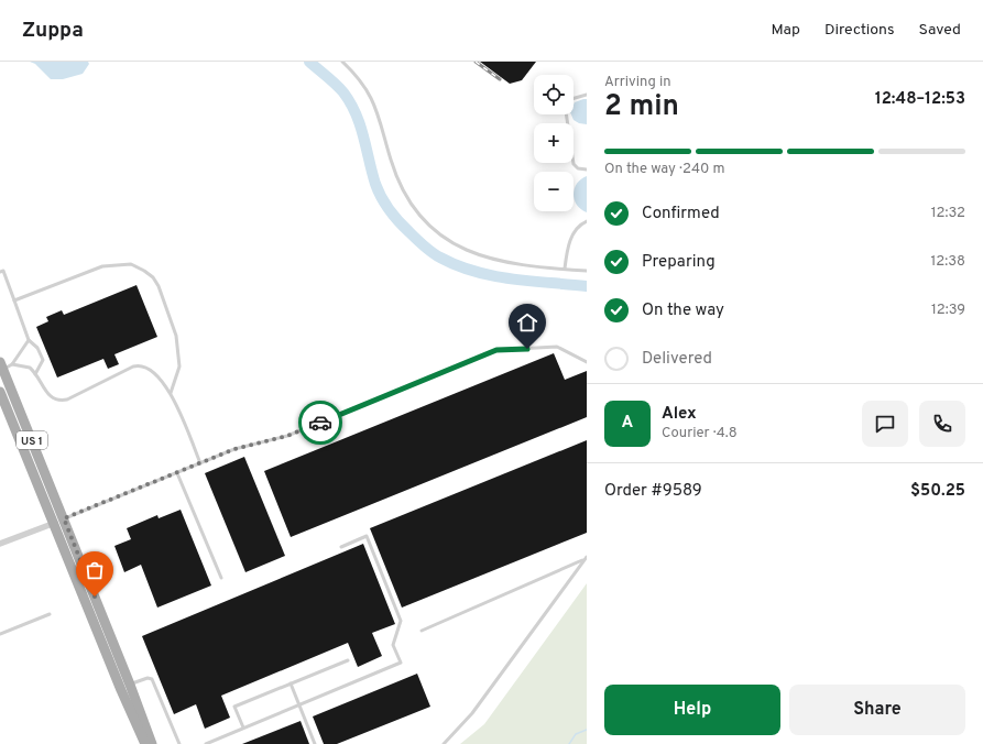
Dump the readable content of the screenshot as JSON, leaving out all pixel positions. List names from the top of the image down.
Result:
{
  "streets": {
    "main road": ["US 1"]
  },
  "page": {
    "header": "Zuppa",
    "nav": ["Map", "Directions", "Saved"],
    "heading": ["2 min", "Arriving in", "12:48–12:53"],
    "panel": [
      "Alex",
      "Courier · 4.8",
      "Order #9589",
      "$50.25"
    ],
    "map_buttons": ["+", "−"],
    "bar": "On the way · 240 m",
    "list": [
      ["Confirmed", "12:32"],
      ["Preparing", "12:38"],
      ["On the way", "12:39"],
      "Delivered"
    ],
    "round": "A",
    "buttons": ["Help", "Share"]
  }
}
